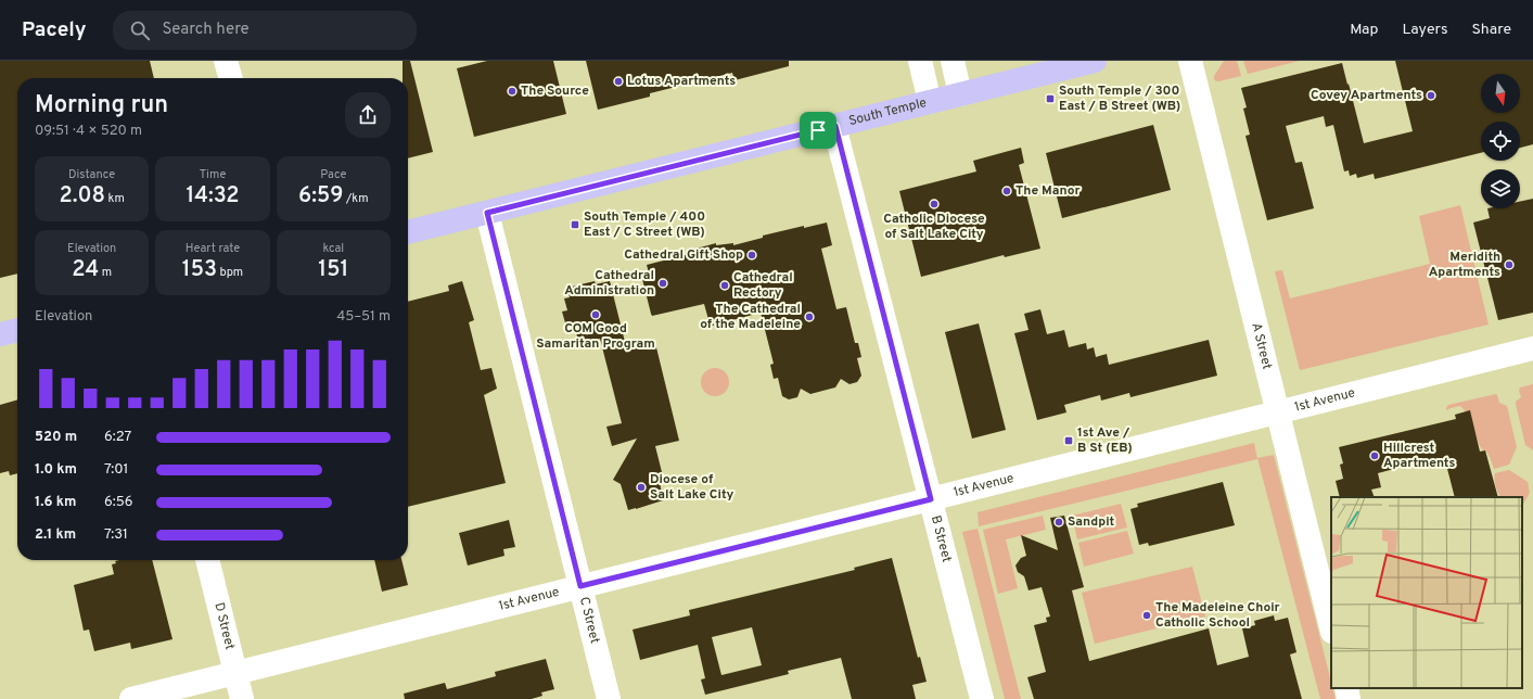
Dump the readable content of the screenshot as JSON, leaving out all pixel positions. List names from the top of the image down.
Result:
{
  "streets": {
    "main road": ["South Temple"],
    "street": [
      "A Street",
      "1st Avenue",
      "B Street",
      "C Street",
      "D Street"
    ]
  },
  "crossings": [
    ["South Temple", "B Street"],
    ["South Temple", "C Street"],
    ["A Street", "1st Avenue"],
    ["1st Avenue", "B Street"],
    ["1st Avenue", "C Street"],
    ["1st Avenue", "D Street"]
  ],
  "places": {
    "other": [
      "Lotus Apartments",
      "The Source",
      "Covey Apartments",
      "The Manor",
      "Catholic Diocese of Salt Lake City",
      "Cathedral Gift Shop",
      "Meridith Apartments",
      "Cathedral Administration",
      "Cathedral Rectory",
      "COM Good Samaritan Program",
      "The Cathedral of the Madeleine",
      "Hillcrest Apartments",
      "Diocese of Salt Lake City",
      "Sandpit",
      "The Madeleine Choir Catholic School"
    ],
    "transit": ["South Temple / 300 East / B Street (WB)", "South Temple / 400 East / C Street (WB)", "1st Ave / B St (EB)"]
  },
  "north": "bottom",
  "page": {
    "header": "Pacely",
    "search": "Search here",
    "nav": ["Map", "Layers", "Share"],
    "heading": ["Morning run", "09:51 · 4 × 520 m"],
    "stats": [
      ["Distance", "2.08 km"],
      ["Time", "14:32"],
      ["Pace", "6:59 /km"],
      ["Elevation", "24 m"],
      ["Heart rate", "153 bpm"],
      ["kcal", "151"]
    ],
    "chart": ["Elevation", "45–51 m"],
    "list": [
      {
        "name": "520 m",
        "note": "6:27"
      },
      {
        "name": "1.0 km",
        "note": "7:01"
      },
      {
        "name": "1.6 km",
        "note": "6:56"
      },
      {
        "name": "2.1 km",
        "note": "7:31"
      }
    ]
  }
}
